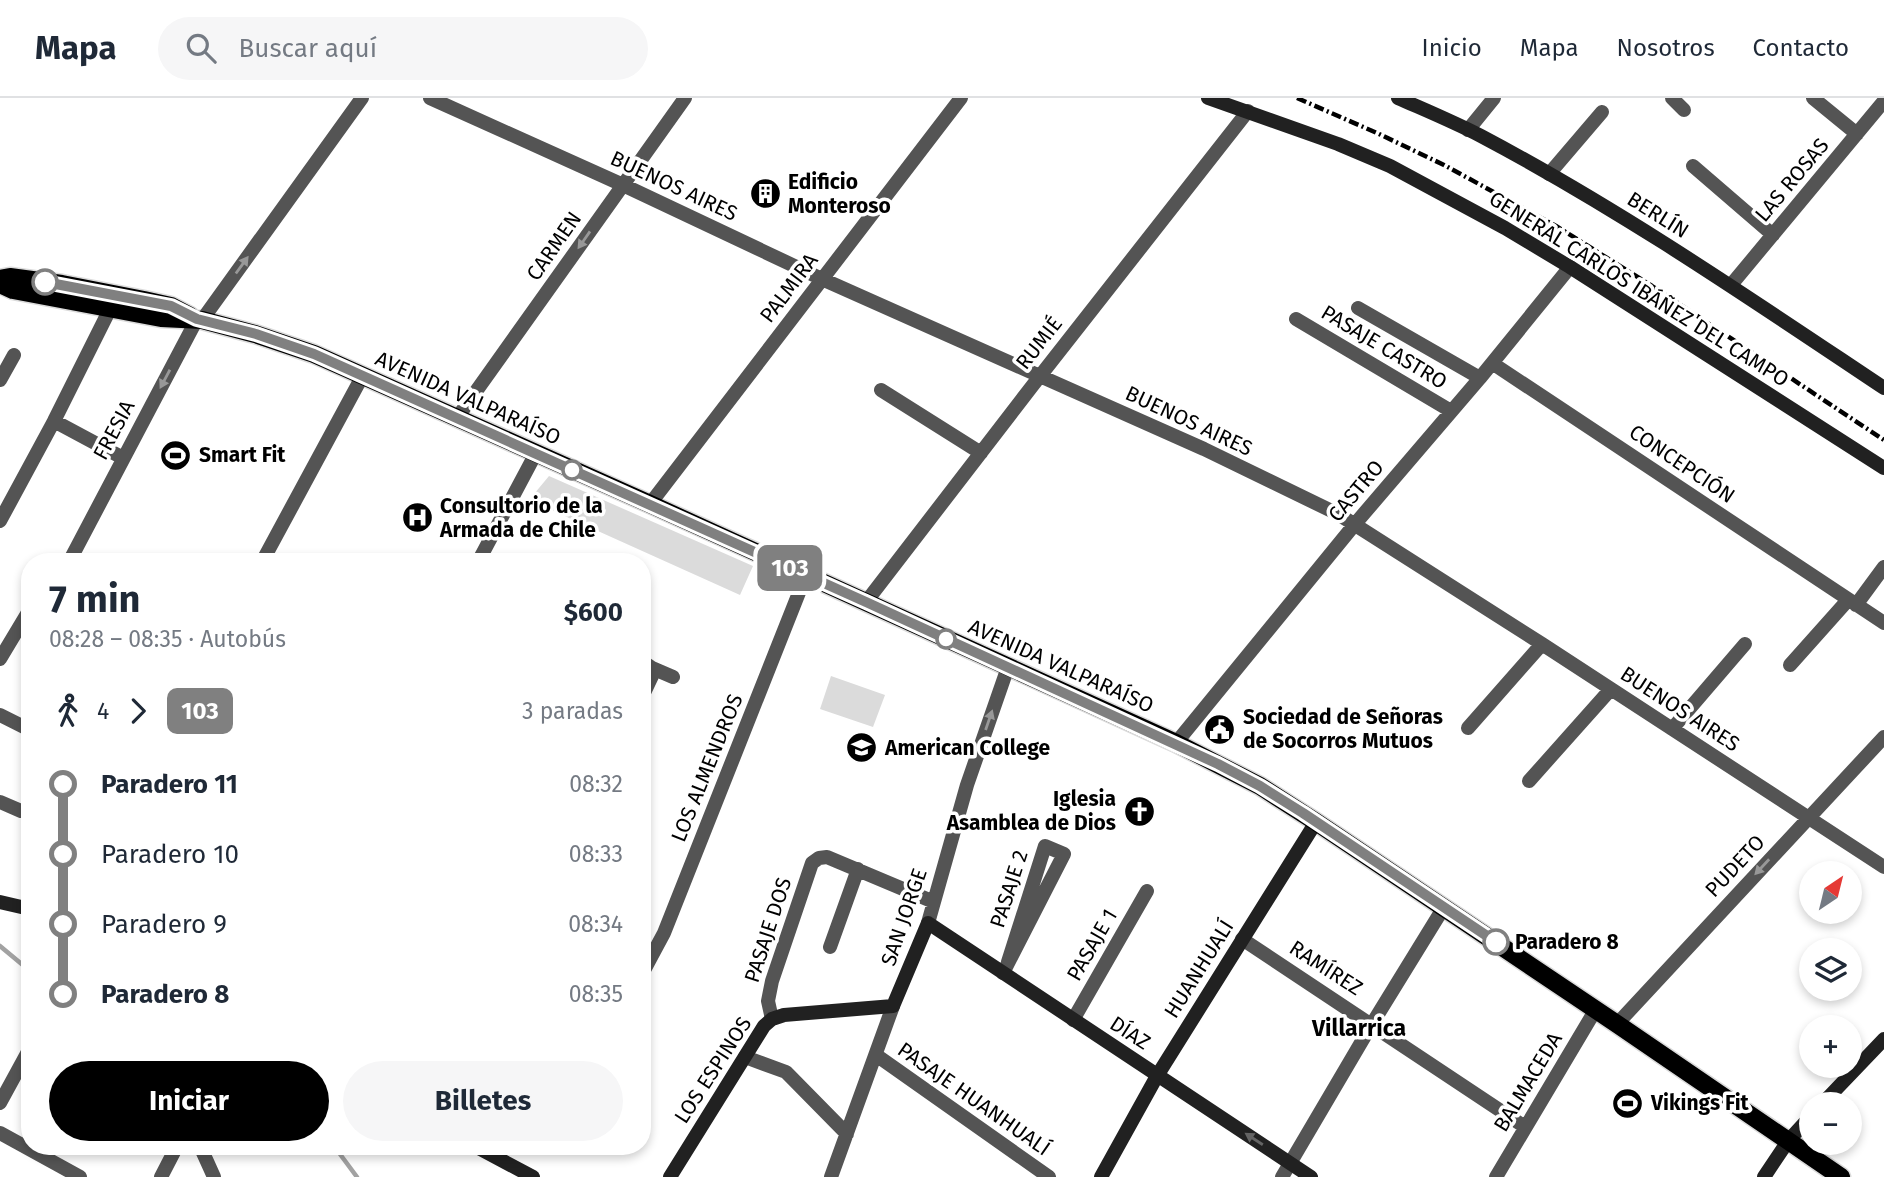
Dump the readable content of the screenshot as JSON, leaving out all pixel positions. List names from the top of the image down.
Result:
{
  "streets": {
    "main road": ["AVENIDA VALPARAÍSO"],
    "street": [
      "LAS ROSAS",
      "BUENOS AIRES",
      "BERLÍN",
      "CARMEN",
      "PALMIRA",
      "GENERAL CARLOS IBÁÑEZ DEL CAMPO",
      "RUMIÉ",
      "PASAJE CASTRO",
      "FRESIA",
      "CONCEPCIÓN",
      "CASTRO",
      "LOS ALMENDROS",
      "PUDETO",
      "PASAJE 2",
      "SAN JORGE",
      "PASAJE DOS",
      "PASAJE 1",
      "RAMÍREZ",
      "HUANHUALÍ",
      "DÍAZ",
      "LOS ESPINOS",
      "BALMACEDA",
      "PASAJE HUANHUALÍ"
    ]
  },
  "crossings": [
    ["LAS ROSAS", "BERLÍN"],
    ["BUENOS AIRES", "CARMEN"],
    ["BUENOS AIRES", "PALMIRA"],
    ["BUENOS AIRES", "RUMIÉ"],
    ["BUENOS AIRES", "CASTRO"],
    ["BUENOS AIRES", "PUDETO"],
    ["CARMEN", "AVENIDA VALPARAÍSO"],
    ["PALMIRA", "AVENIDA VALPARAÍSO"],
    ["GENERAL CARLOS IBÁÑEZ DEL CAMPO", "RUMIÉ"],
    ["GENERAL CARLOS IBÁÑEZ DEL CAMPO", "CASTRO"],
    ["RUMIÉ", "AVENIDA VALPARAÍSO"],
    ["PASAJE CASTRO", "CASTRO"],
    ["AVENIDA VALPARAÍSO", "FRESIA"],
    ["AVENIDA VALPARAÍSO", "CASTRO"],
    ["AVENIDA VALPARAÍSO", "LOS ALMENDROS"],
    ["AVENIDA VALPARAÍSO", "PUDETO"],
    ["AVENIDA VALPARAÍSO", "SAN JORGE"],
    ["AVENIDA VALPARAÍSO", "HUANHUALÍ"],
    ["AVENIDA VALPARAÍSO", "BALMACEDA"],
    ["CONCEPCIÓN", "CASTRO"],
    ["PASAJE 2", "DÍAZ"],
    ["SAN JORGE", "DÍAZ"],
    ["SAN JORGE", "LOS ESPINOS"],
    ["SAN JORGE", "PASAJE HUANHUALÍ"],
    ["PASAJE DOS", "LOS ESPINOS"],
    ["PASAJE 1", "DÍAZ"],
    ["RAMÍREZ", "HUANHUALÍ"],
    ["RAMÍREZ", "BALMACEDA"],
    ["HUANHUALÍ", "DÍAZ"]
  ],
  "one_way": ["CARMEN", "PUDETO", "SAN JORGE"],
  "districts": ["Villarrica"],
  "places": {
    "building": ["Edificio Monteroso"],
    "sports": ["Smart Fit", "Vikings Fit"],
    "hospital": ["Consultorio de la Armada de Chile"],
    "public building": ["Sociedad de Señoras de Socorros Mutuos"],
    "school or university": ["American College"],
    "church": ["Iglesia Asamblea de Dios"],
    "other": ["Paradero 8"]
  },
  "lines": ["bus line 103"],
  "north": "top right",
  "page": {
    "header": "Mapa",
    "search": "Buscar aquí",
    "nav": [
      "Inicio",
      "Mapa",
      "Nosotros",
      "Contacto"
    ],
    "on_map": "103",
    "heading": ["7 min", "08:28 – 08:35 · Autobús", "$600"],
    "legs": ["4", "103", "3 paradas"],
    "list": [
      {
        "name": "Paradero 11",
        "value": "08:32"
      },
      {
        "name": "Paradero 10",
        "value": "08:33"
      },
      {
        "name": "Paradero 9",
        "value": "08:34"
      },
      {
        "name": "Paradero 8",
        "value": "08:35"
      }
    ],
    "map_buttons": ["+", "−"],
    "buttons": ["Iniciar", "Billetes"]
  }
}
